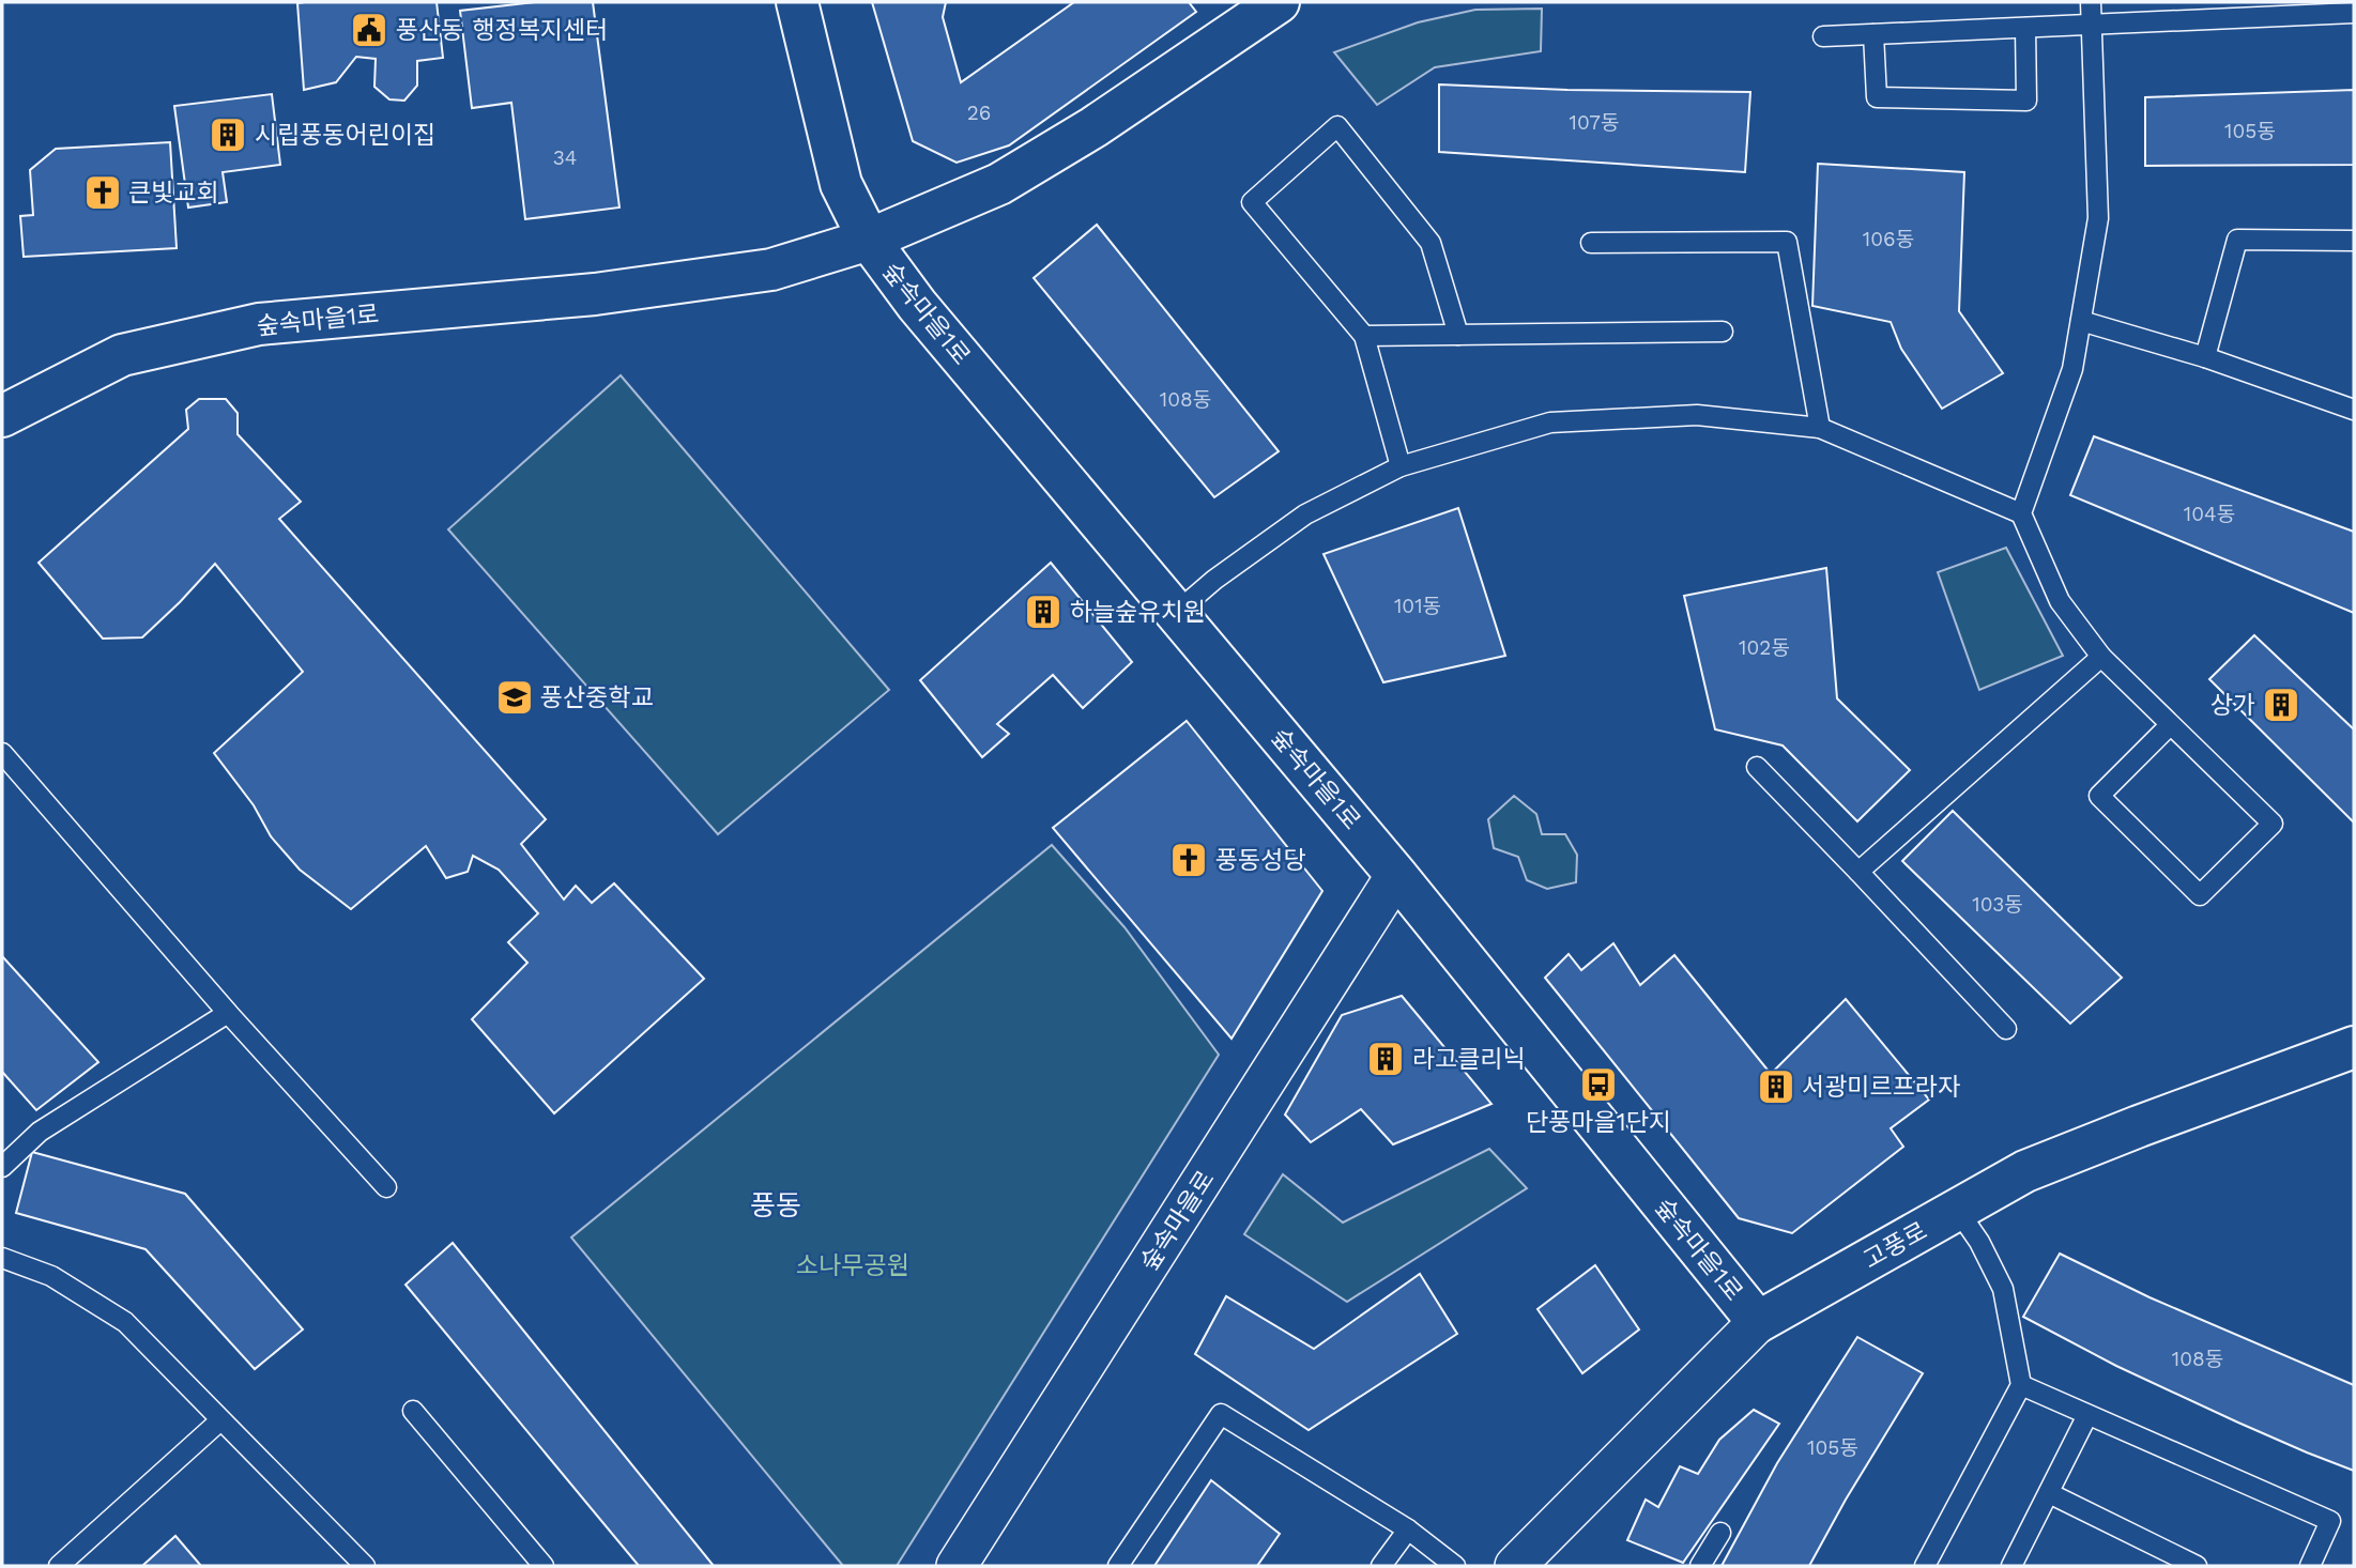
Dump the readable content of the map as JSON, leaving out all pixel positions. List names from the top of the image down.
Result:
{
  "streets": {
    "street": ["숲속마을1로", "숲속마을로", "고풍로"]
  },
  "crossings": [
    ["숲속마을1로", "숲속마을로"],
    ["숲속마을1로", "고풍로"]
  ],
  "districts": ["풍동"],
  "parks": ["소나무공원"],
  "places": {
    "public building": ["풍산동 행정복지센터"],
    "building": [
      "시립풍동어린이집",
      "하늘숲유치원",
      "상가",
      "라고클리닉",
      "서광미르프라자"
    ],
    "church": ["큰빛교회", "풍동성당"],
    "school or university": ["풍산중학교"],
    "bus stop": ["단풍마을1단지"]
  },
  "house_numbers": [
    "26",
    "107동",
    "105동",
    "34",
    "106동",
    "108동",
    "104동",
    "101동",
    "102동",
    "103동",
    "108동",
    "105동"
  ]
}
